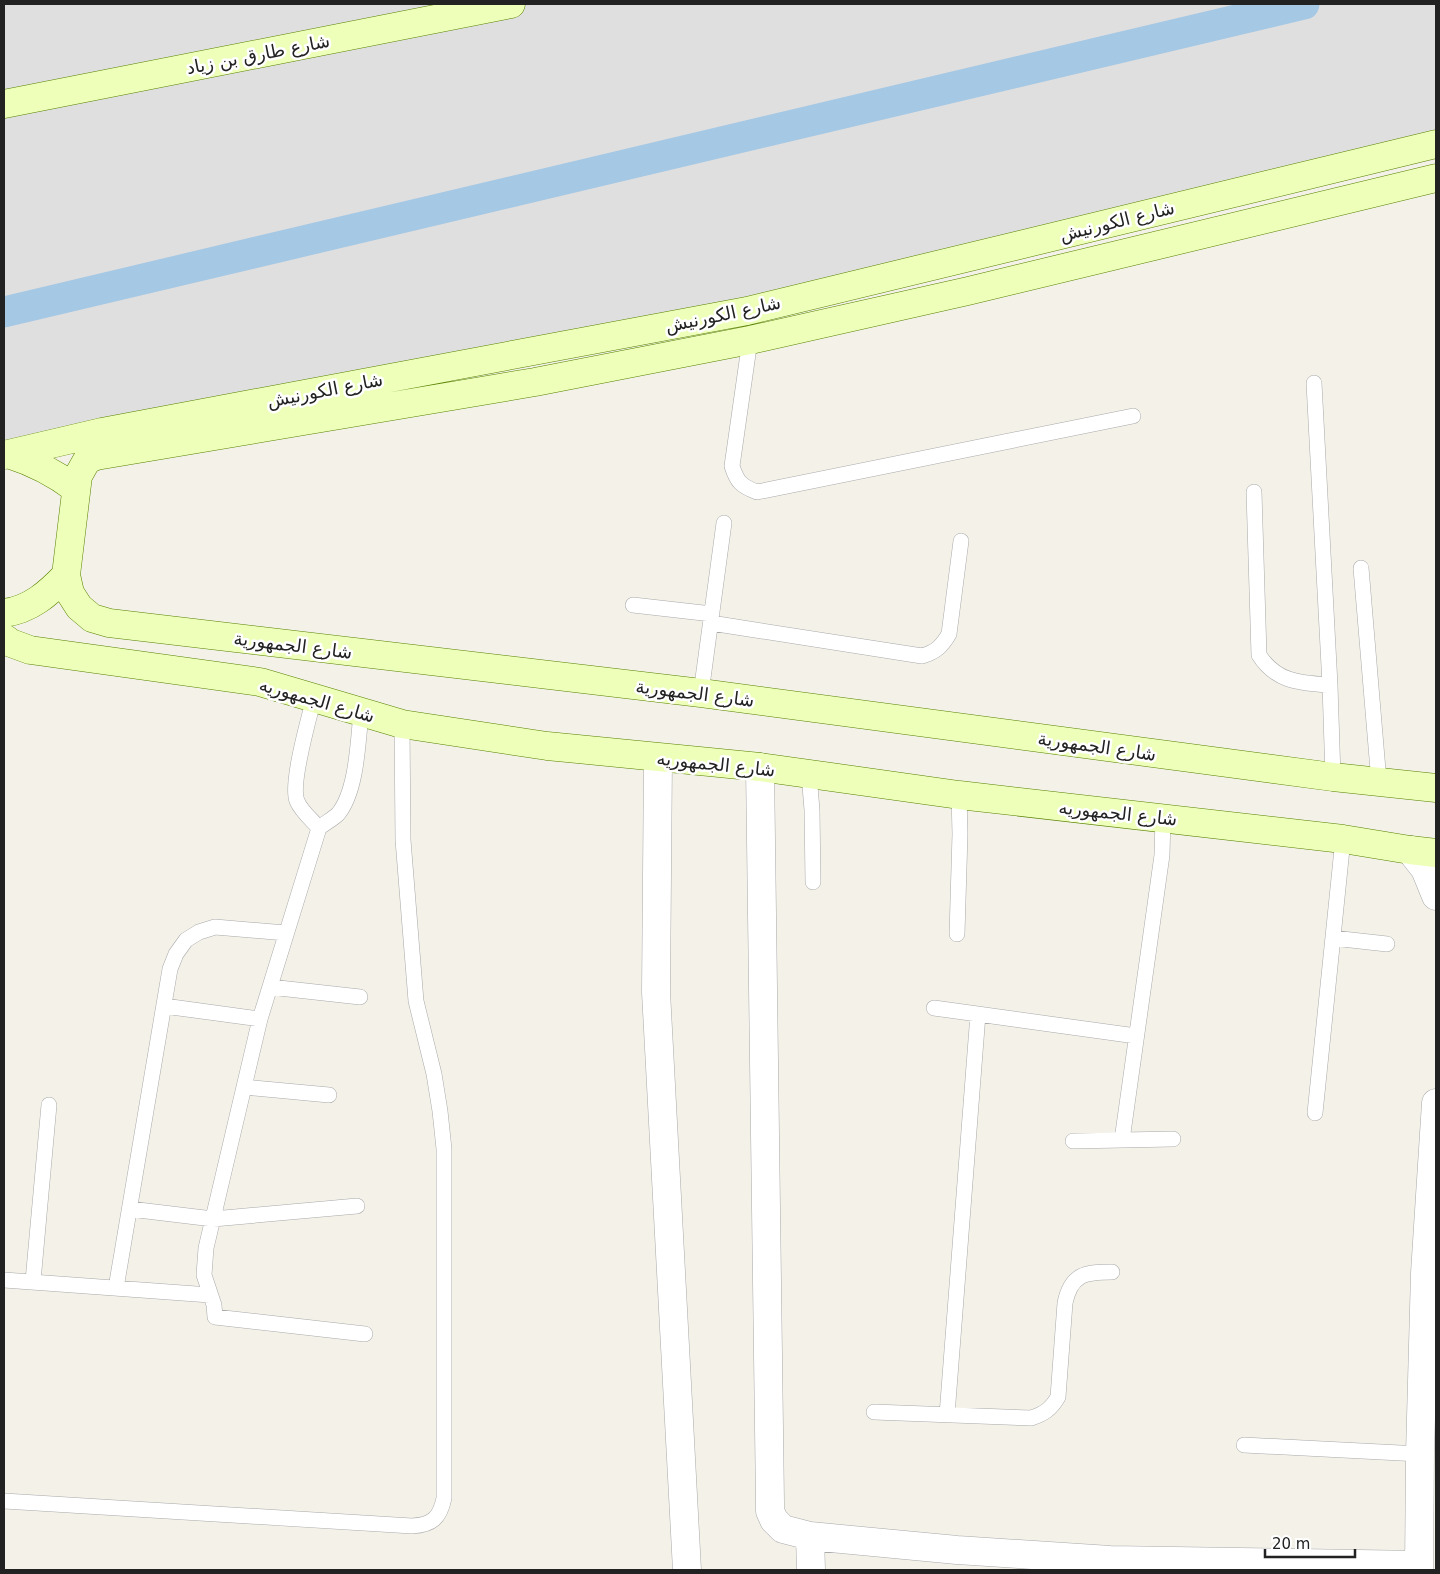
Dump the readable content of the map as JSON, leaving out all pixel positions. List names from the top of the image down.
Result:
{
  "streets": {
    "main road": [
      "شارع طارق بن زياد",
      "شارع الكورنيش",
      "شارع الجمهورية",
      "شارع الجمهوريه"
    ]
  },
  "crossings": [
    ["شارع الكورنيش", "شارع الجمهورية"]
  ],
  "scale_bar": "20 m"
}
